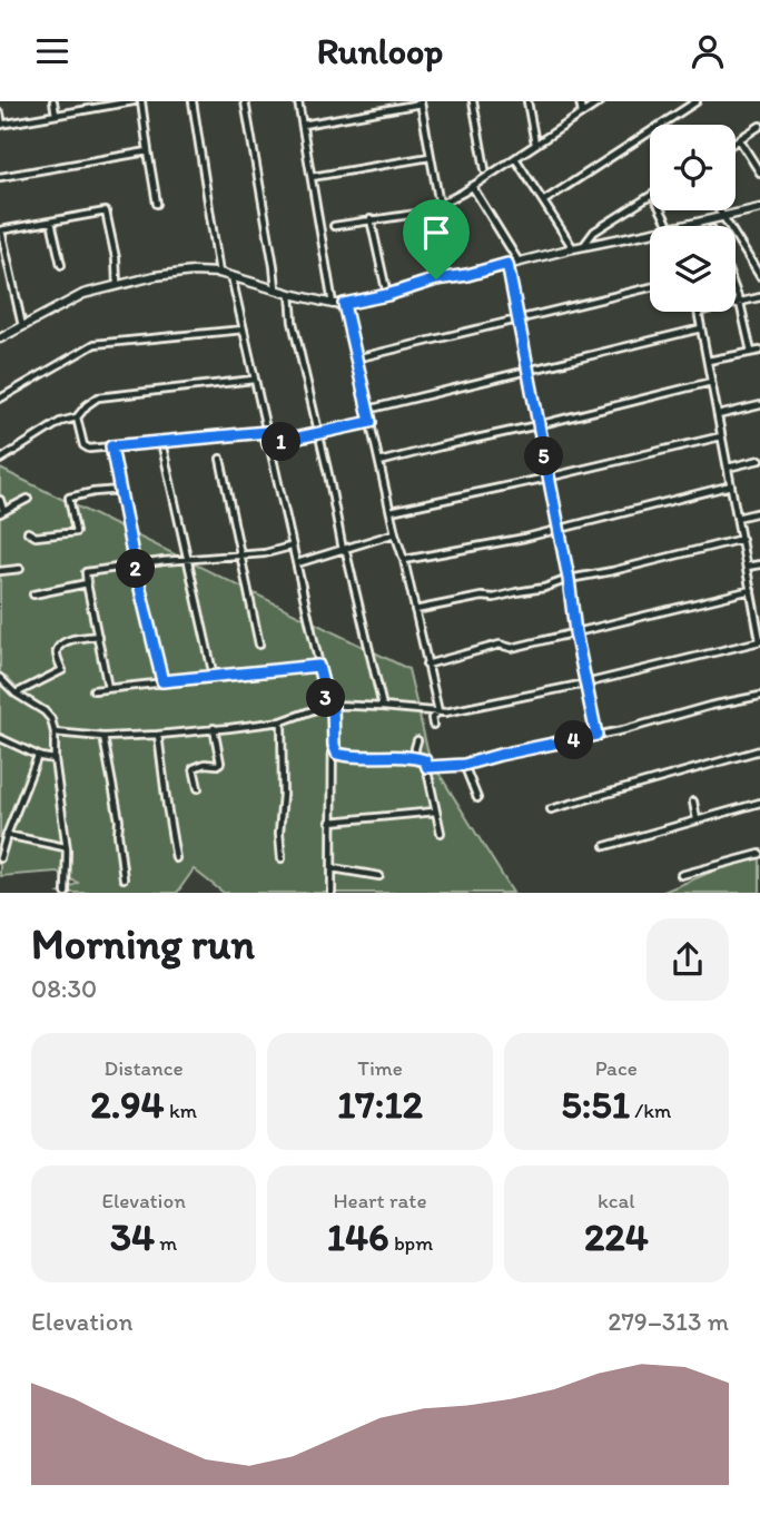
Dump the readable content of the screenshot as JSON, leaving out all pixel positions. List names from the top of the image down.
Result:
{
  "page": {
    "header": "Runloop",
    "pins": [
      "1",
      "5",
      "2",
      "3",
      "4"
    ],
    "heading": ["Morning run", "08:30"],
    "stats": [
      ["Distance", "2.94 km"],
      ["Time", "17:12"],
      ["Pace", "5:51 /km"],
      ["Elevation", "34 m"],
      ["Heart rate", "146 bpm"],
      ["kcal", "224"]
    ],
    "chart": ["Elevation", "279–313 m"]
  }
}
